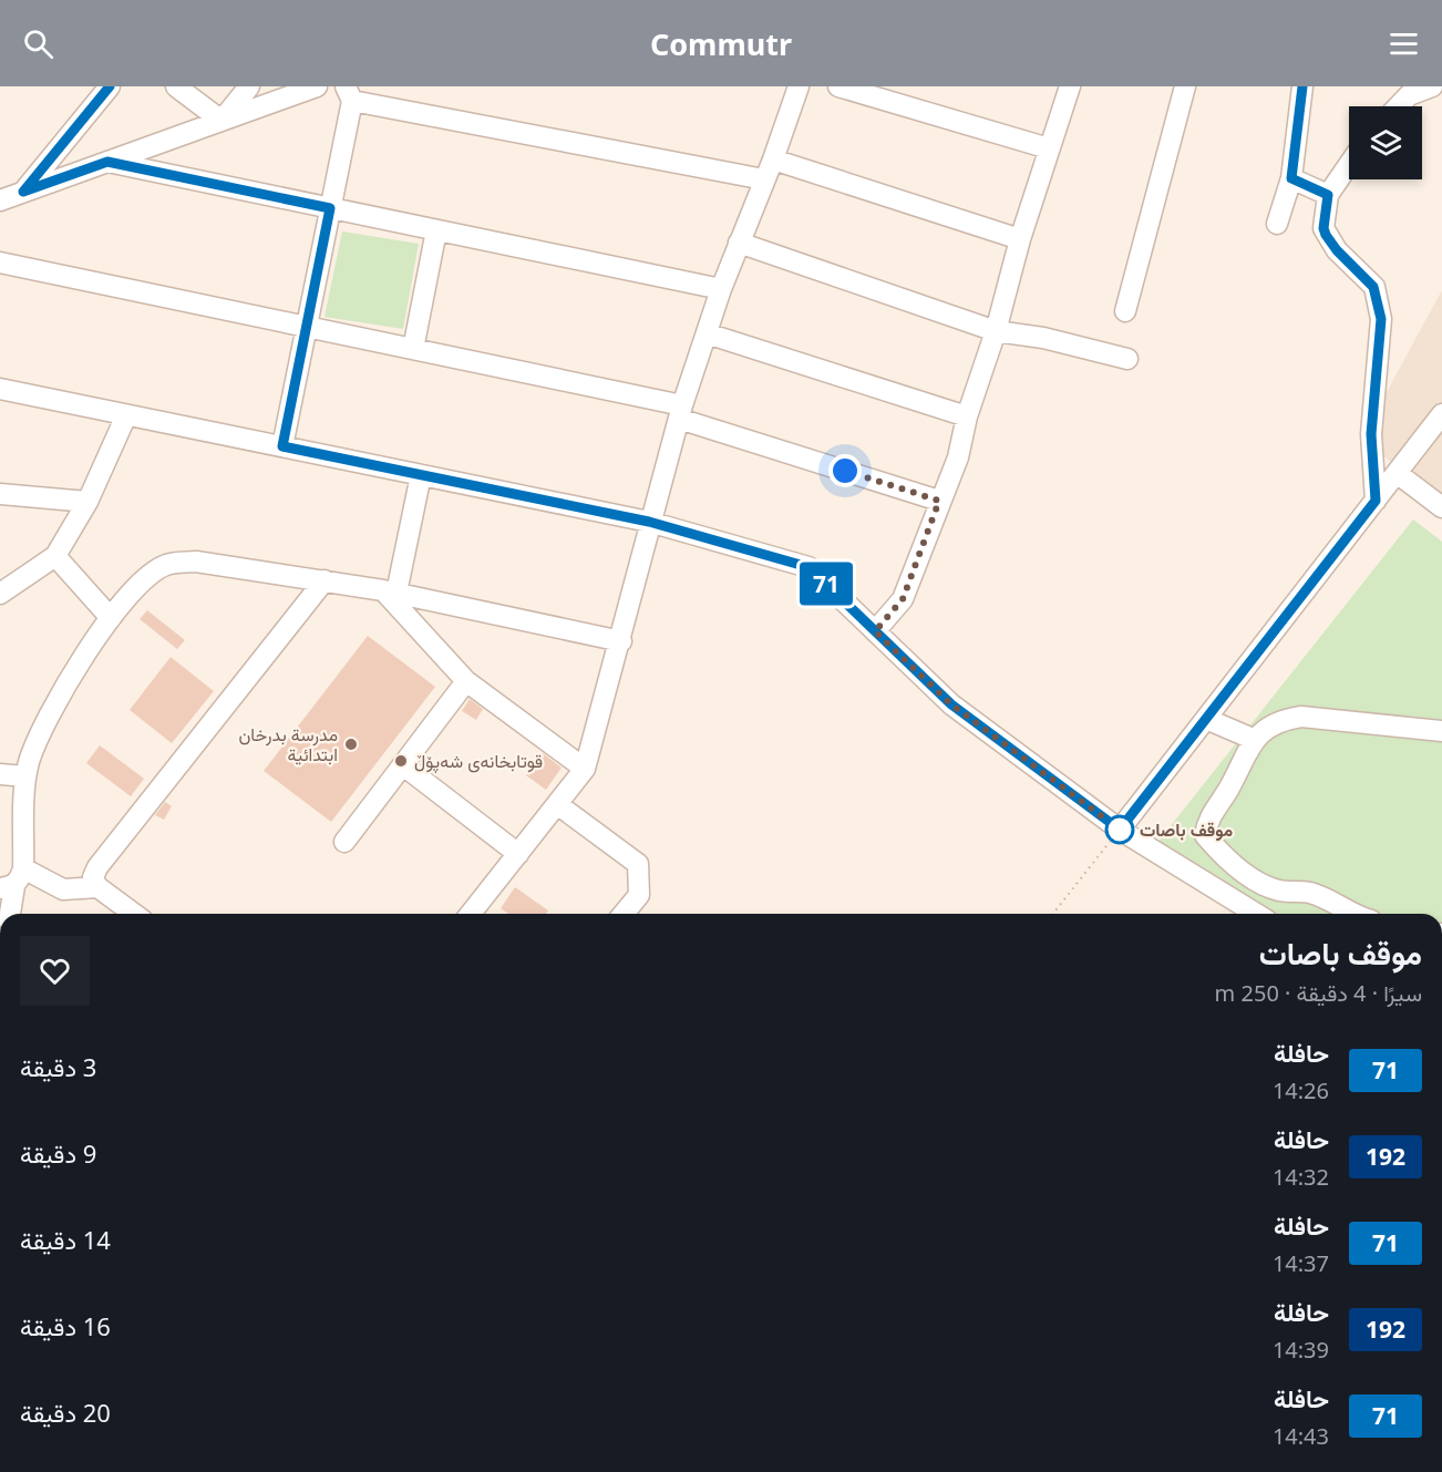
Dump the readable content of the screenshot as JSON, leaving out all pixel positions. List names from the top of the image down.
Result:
{
  "places": ["مدرسة بدرخان ابتدائية", "قوتابخانەی شەپۆڵ", "موقف باصات"],
  "lines": ["bus line 71"],
  "page": {
    "header": "Commutr",
    "on_map": "71",
    "heading": ["موقف باصات", "سيرًا · 4 دقيقة · 250 m"],
    "list": [
      {
        "mark": "71",
        "name": "حافلة",
        "note": "14:26",
        "value": "3 دقيقة"
      },
      {
        "mark": "192",
        "name": "حافلة",
        "note": "14:32",
        "value": "9 دقيقة"
      },
      {
        "mark": "71",
        "name": "حافلة",
        "note": "14:37",
        "value": "14 دقيقة"
      },
      {
        "mark": "192",
        "name": "حافلة",
        "note": "14:39",
        "value": "16 دقيقة"
      },
      {
        "mark": "71",
        "name": "حافلة",
        "note": "14:43",
        "value": "20 دقيقة"
      }
    ]
  }
}
